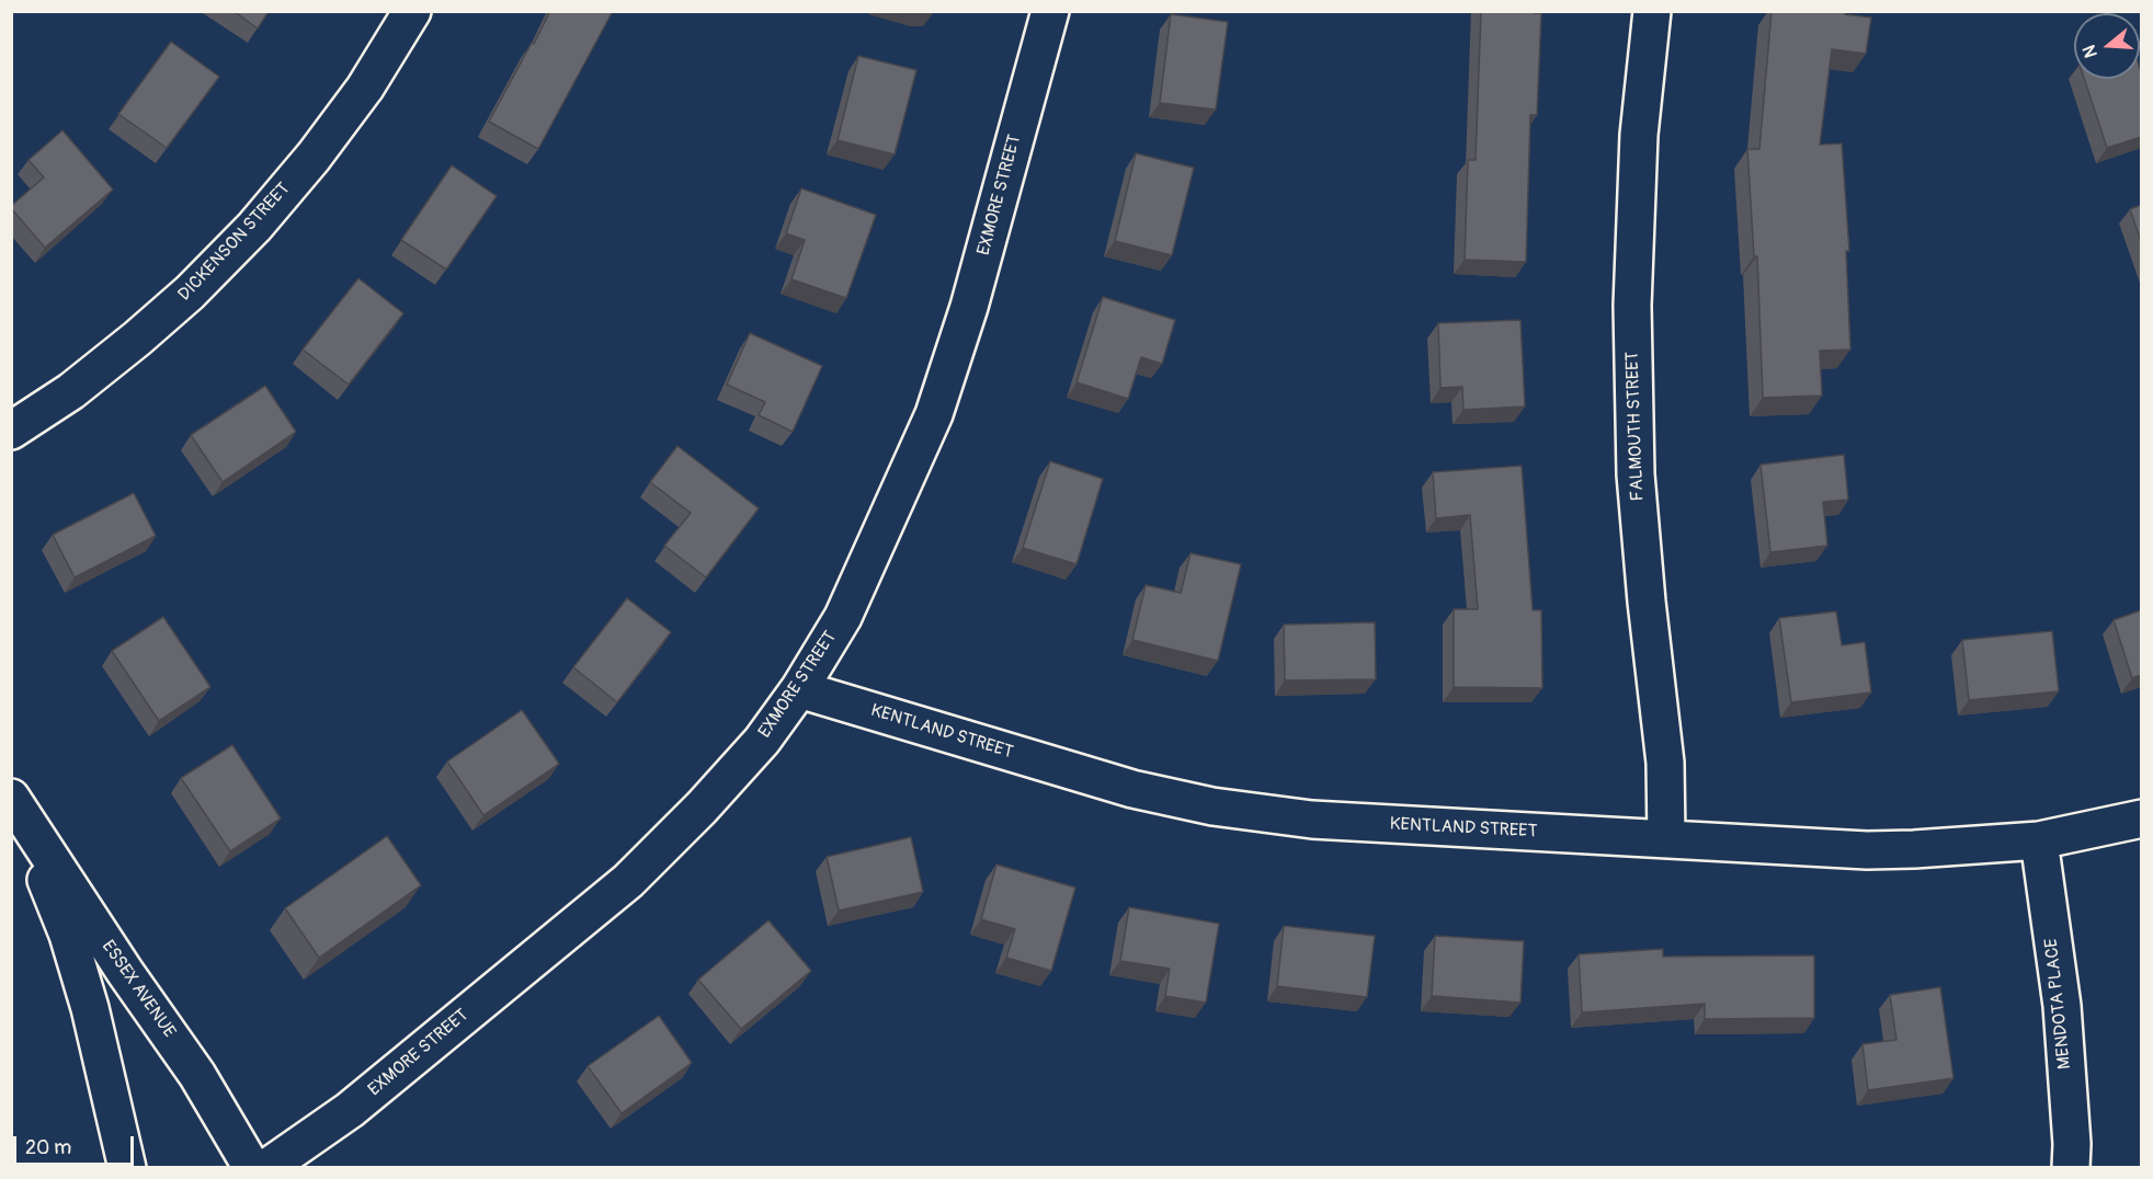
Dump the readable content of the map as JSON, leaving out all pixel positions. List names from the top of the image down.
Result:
{
  "streets": {
    "street": [
      "EXMORE STREET",
      "DICKENSON STREET",
      "FALMOUTH STREET",
      "KENTLAND STREET",
      "ESSEX AVENUE",
      "MENDOTA PLACE"
    ]
  },
  "crossings": [
    ["EXMORE STREET", "KENTLAND STREET"],
    ["FALMOUTH STREET", "KENTLAND STREET"],
    ["KENTLAND STREET", "MENDOTA PLACE"]
  ],
  "scale_bar": "20 m",
  "north": "left"
}
